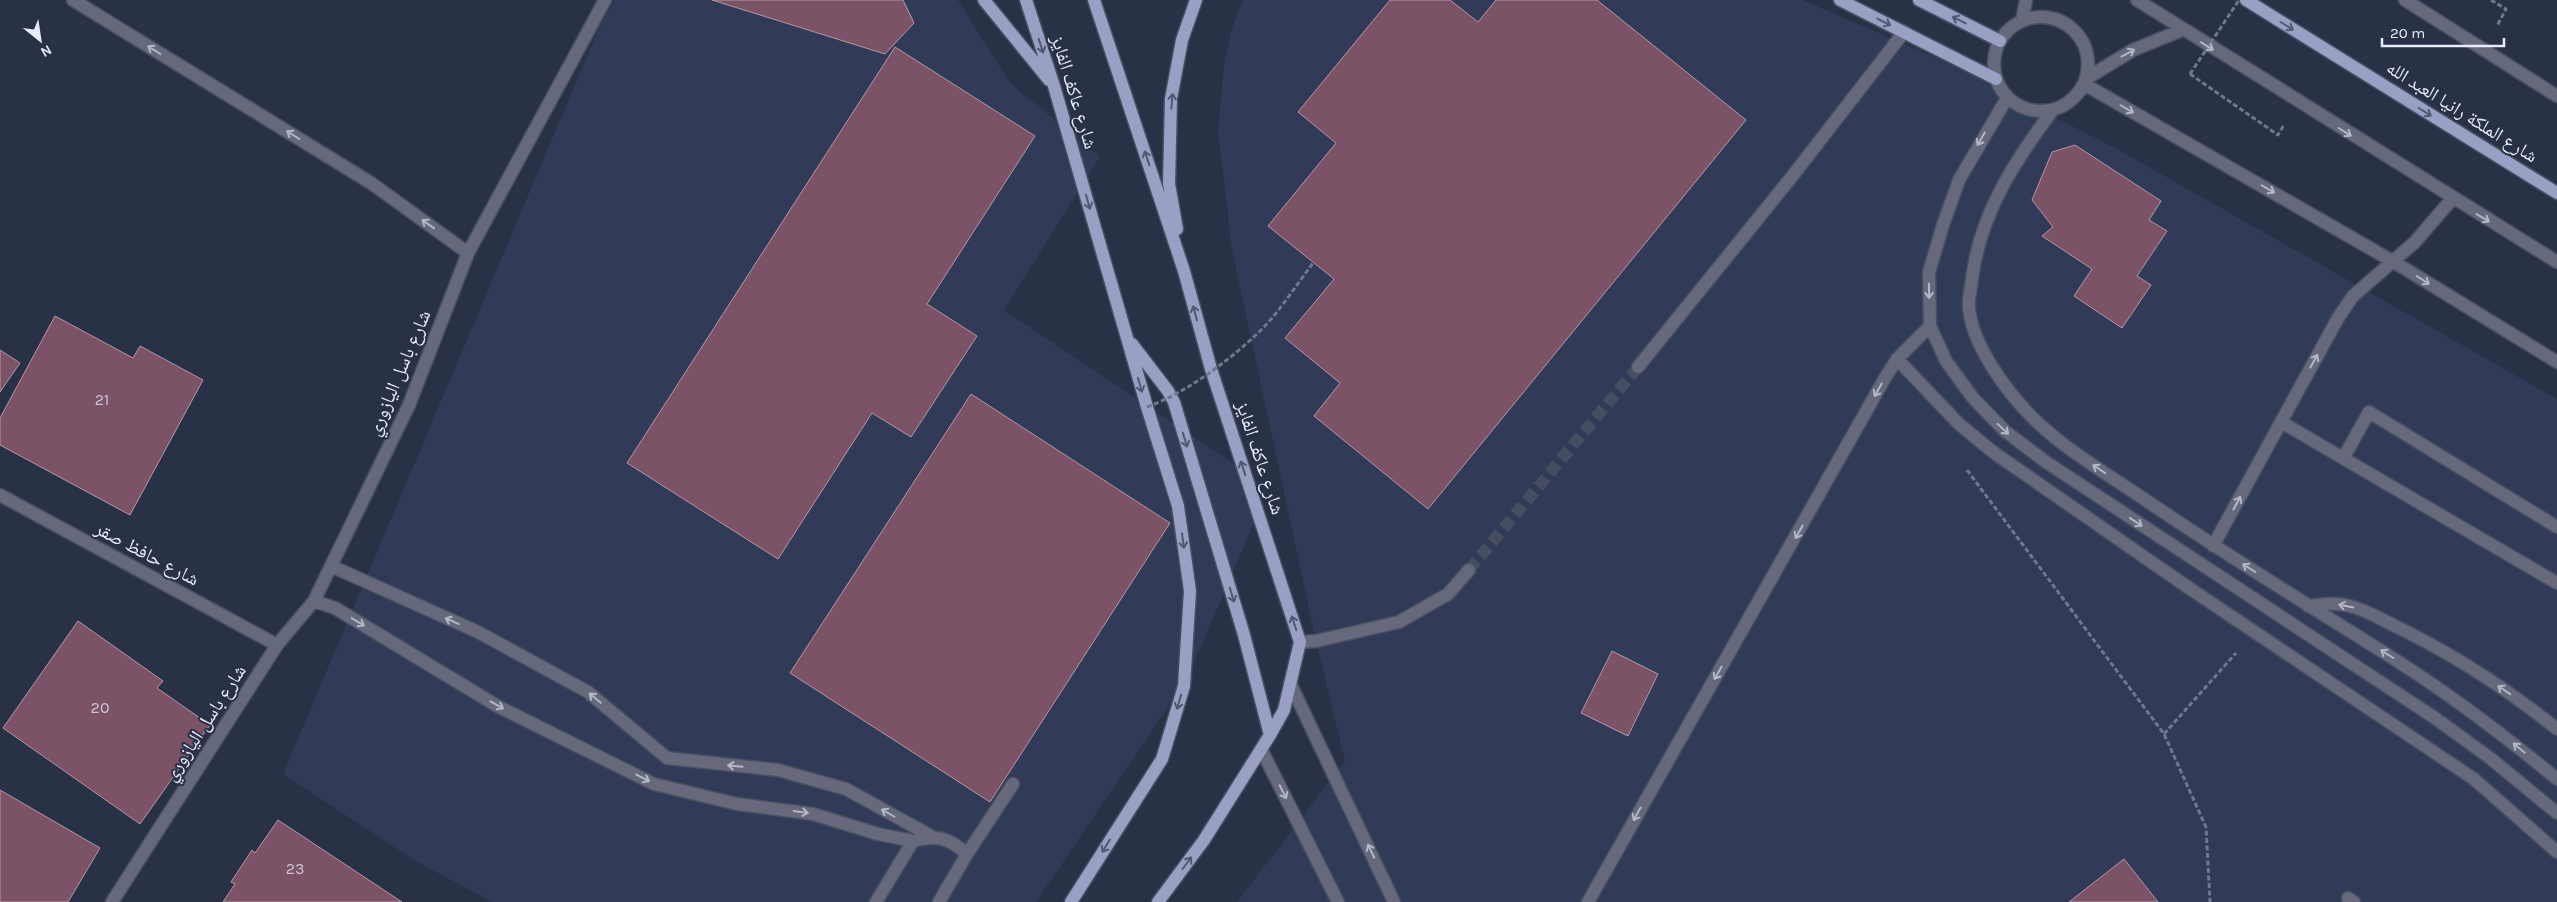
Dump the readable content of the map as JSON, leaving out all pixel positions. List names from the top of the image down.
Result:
{
  "streets": {
    "main road": ["شارع عاكف الفايز", "شارع الملكة رانيا العبد الله"],
    "street": ["شارع باسل اليازوري", "شارع حافظ صقر"]
  },
  "crossings": [
    ["شارع باسل اليازوري", "شارع حافظ صقر"]
  ],
  "one_way": ["شارع الملكة رانيا العبد الله"],
  "house_numbers": ["21", "20", "23"],
  "scale_bar": "20 m",
  "north": "bottom right"
}
